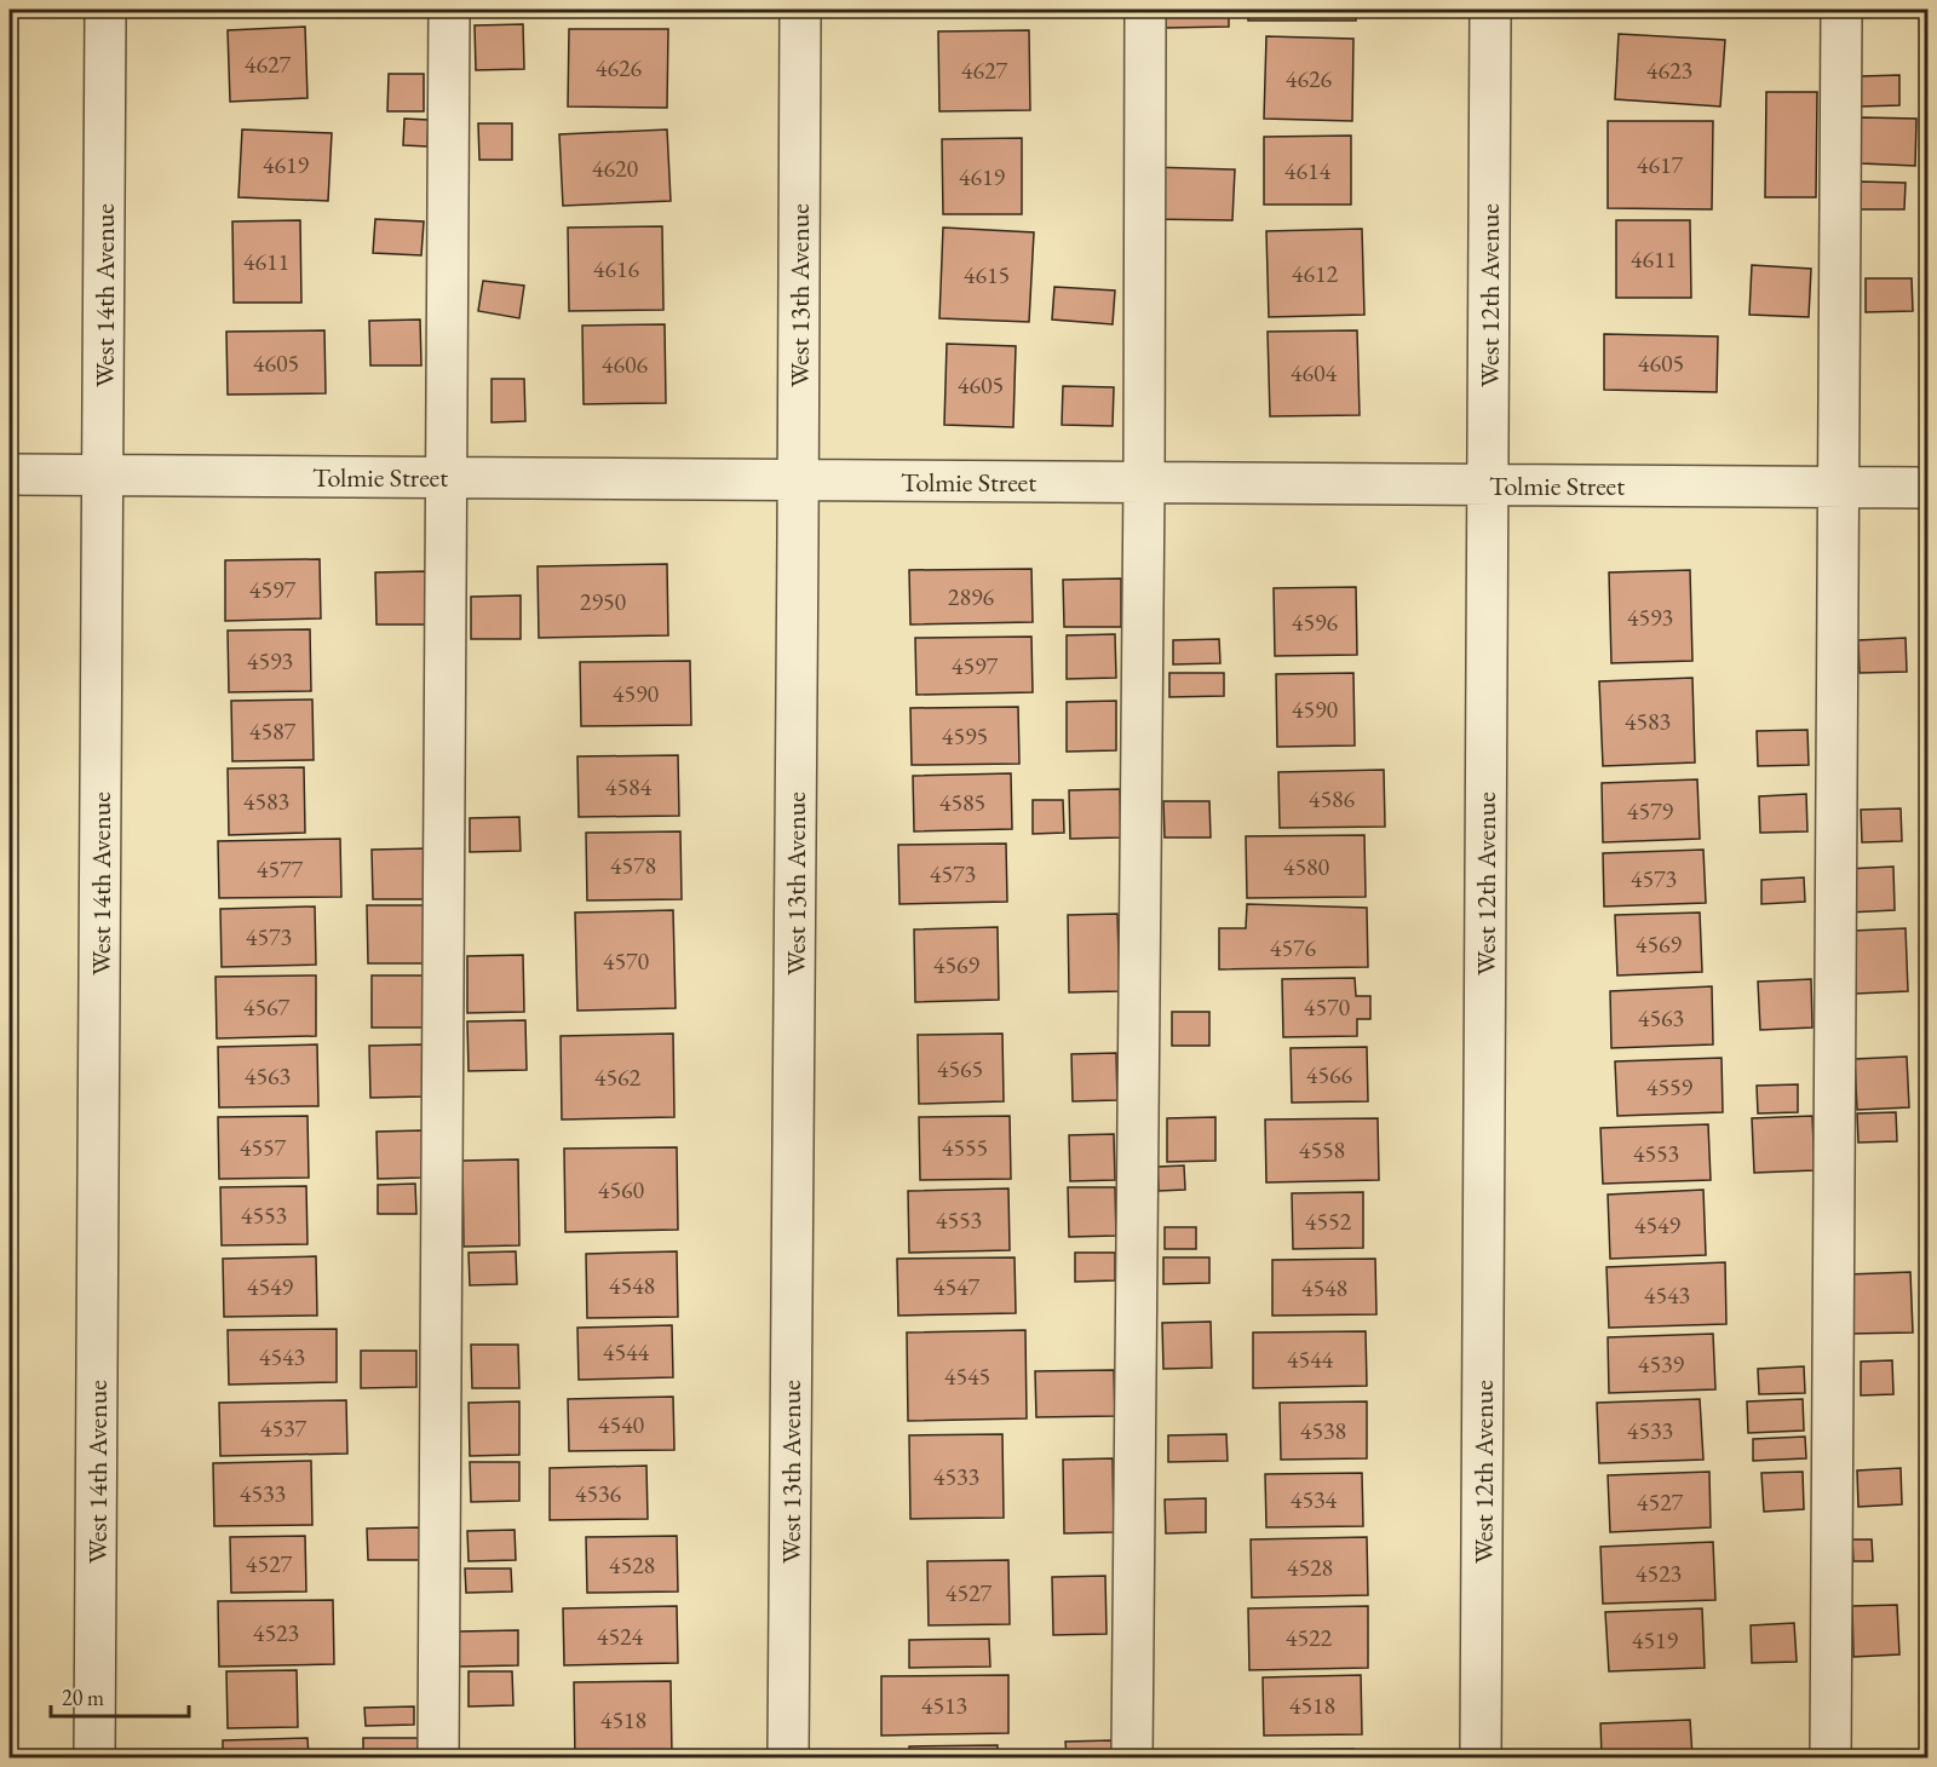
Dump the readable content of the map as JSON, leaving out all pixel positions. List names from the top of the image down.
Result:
{
  "streets": {
    "street": [
      "West 14th Avenue",
      "West 13th Avenue",
      "West 12th Avenue",
      "Tolmie Street"
    ]
  },
  "crossings": [
    ["West 14th Avenue", "Tolmie Street"],
    ["West 13th Avenue", "Tolmie Street"],
    ["West 12th Avenue", "Tolmie Street"]
  ],
  "house_numbers": [
    "4627",
    "4626",
    "4627",
    "4623",
    "4626",
    "4619",
    "4617",
    "4620",
    "4614",
    "4619",
    "4611",
    "4611",
    "4616",
    "4612",
    "4615",
    "4605",
    "4605",
    "4606",
    "4604",
    "4605",
    "4597",
    "2896",
    "2950",
    "4593",
    "4596",
    "4593",
    "4597",
    "4590",
    "4590",
    "4583",
    "4587",
    "4595",
    "4584",
    "4586",
    "4583",
    "4585",
    "4579",
    "4578",
    "4580",
    "4577",
    "4573",
    "4573",
    "4573",
    "4569",
    "4576",
    "4570",
    "4569",
    "4567",
    "4570",
    "4563",
    "4565",
    "4566",
    "4563",
    "4562",
    "4559",
    "4557",
    "4555",
    "4558",
    "4553",
    "4560",
    "4553",
    "4553",
    "4552",
    "4549",
    "4548",
    "4549",
    "4547",
    "4548",
    "4543",
    "4544",
    "4543",
    "4544",
    "4539",
    "4545",
    "4540",
    "4537",
    "4538",
    "4533",
    "4533",
    "4533",
    "4536",
    "4534",
    "4527",
    "4527",
    "4528",
    "4528",
    "4523",
    "4527",
    "4523",
    "4524",
    "4522",
    "4519",
    "4513",
    "4518",
    "4518"
  ],
  "scale_bar": "20 m"
}
